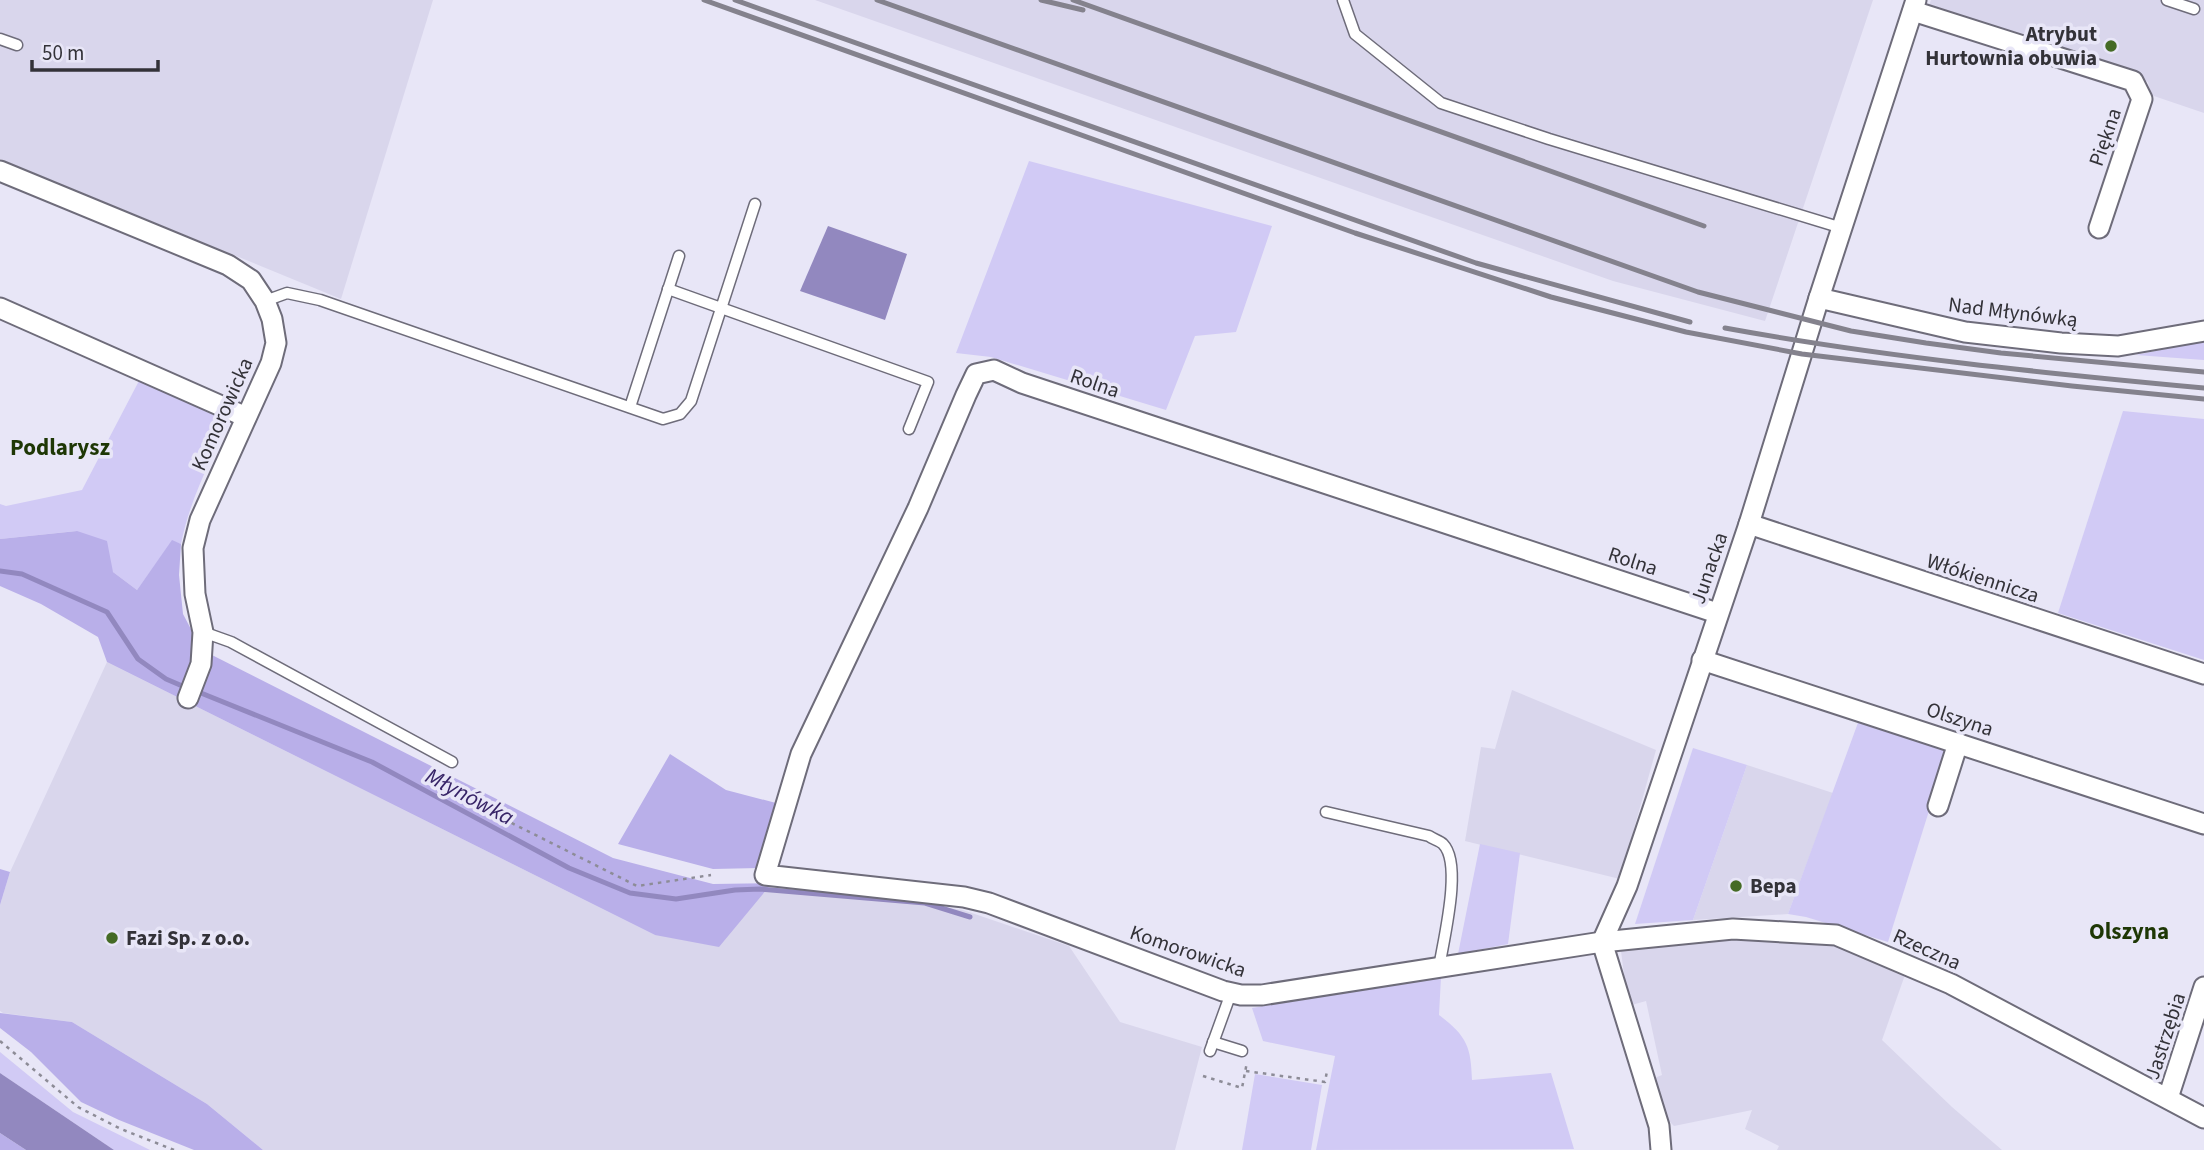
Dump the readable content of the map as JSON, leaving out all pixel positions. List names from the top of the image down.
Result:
{
  "streets": {
    "street": [
      "Piękna",
      "Nad Młynówką",
      "Rolna",
      "Komorowicka",
      "Junacka",
      "Włókiennicza",
      "Olszyna",
      "Rzeczna",
      "Jastrzębia"
    ]
  },
  "crossings": [
    ["Piękna", "Junacka"],
    ["Nad Młynówką", "Junacka"],
    ["Rolna", "Komorowicka"],
    ["Rolna", "Junacka"],
    ["Komorowicka", "Junacka"],
    ["Komorowicka", "Rzeczna"],
    ["Junacka", "Włókiennicza"],
    ["Junacka", "Olszyna"],
    ["Junacka", "Rzeczna"],
    ["Rzeczna", "Jastrzębia"]
  ],
  "districts": ["Podlarysz", "Olszyna"],
  "water": ["Młynówka"],
  "places": ["Atrybut Hurtownia obuwia", "Bepa", "Fazi Sp. z o.o."],
  "scale_bar": "50 m"
}
